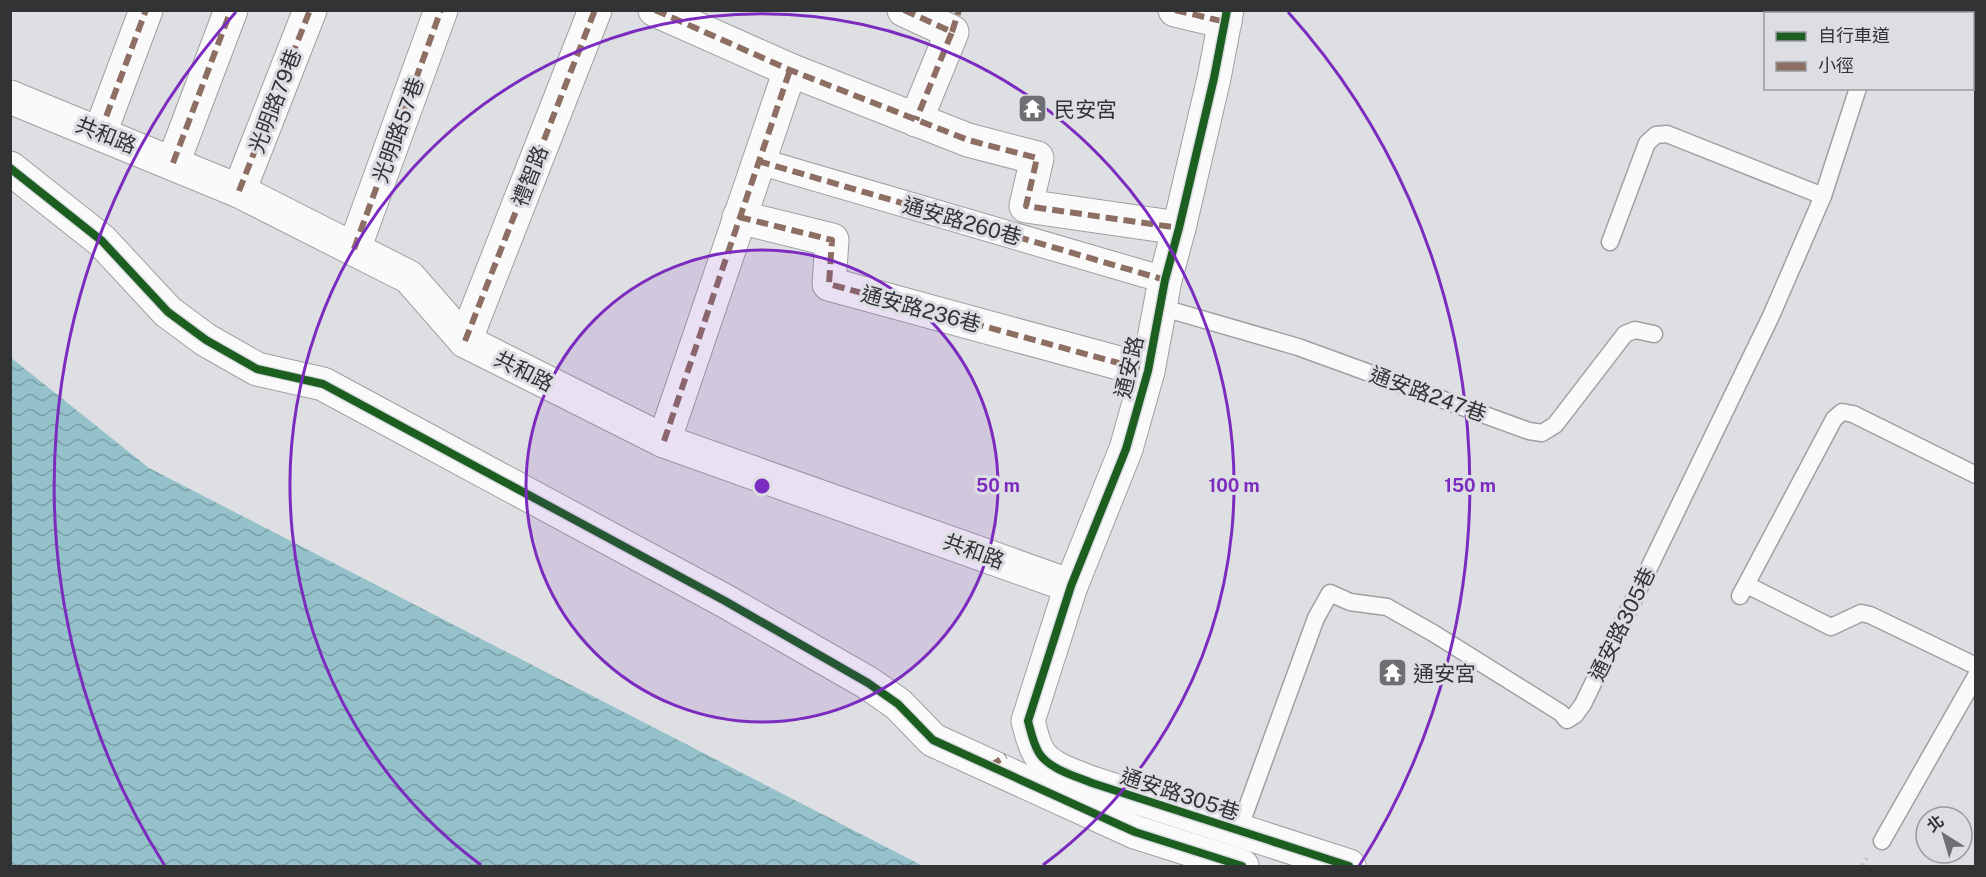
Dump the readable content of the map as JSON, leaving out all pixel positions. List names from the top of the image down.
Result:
{
  "streets": {
    "street": [
      "光明路79巷",
      "光明路57巷",
      "共和路",
      "禮智路",
      "通安路260巷",
      "通安路236巷",
      "通安路",
      "通安路305巷"
    ],
    "lane": ["通安路247巷"]
  },
  "crossings": [
    ["光明路79巷", "共和路"],
    ["光明路57巷", "共和路"],
    ["共和路", "禮智路"],
    ["共和路", "通安路"],
    ["通安路260巷", "通安路"],
    ["通安路260巷", "通安路247巷"],
    ["通安路236巷", "通安路"],
    ["通安路", "通安路247巷"],
    ["通安路", "通安路305巷"]
  ],
  "places": {
    "temple": ["民安宮", "通安宮"]
  },
  "legend": ["自行車道", "小徑"],
  "north": "top left",
  "rings": ["50 m", "100 m", "150 m"]
}
